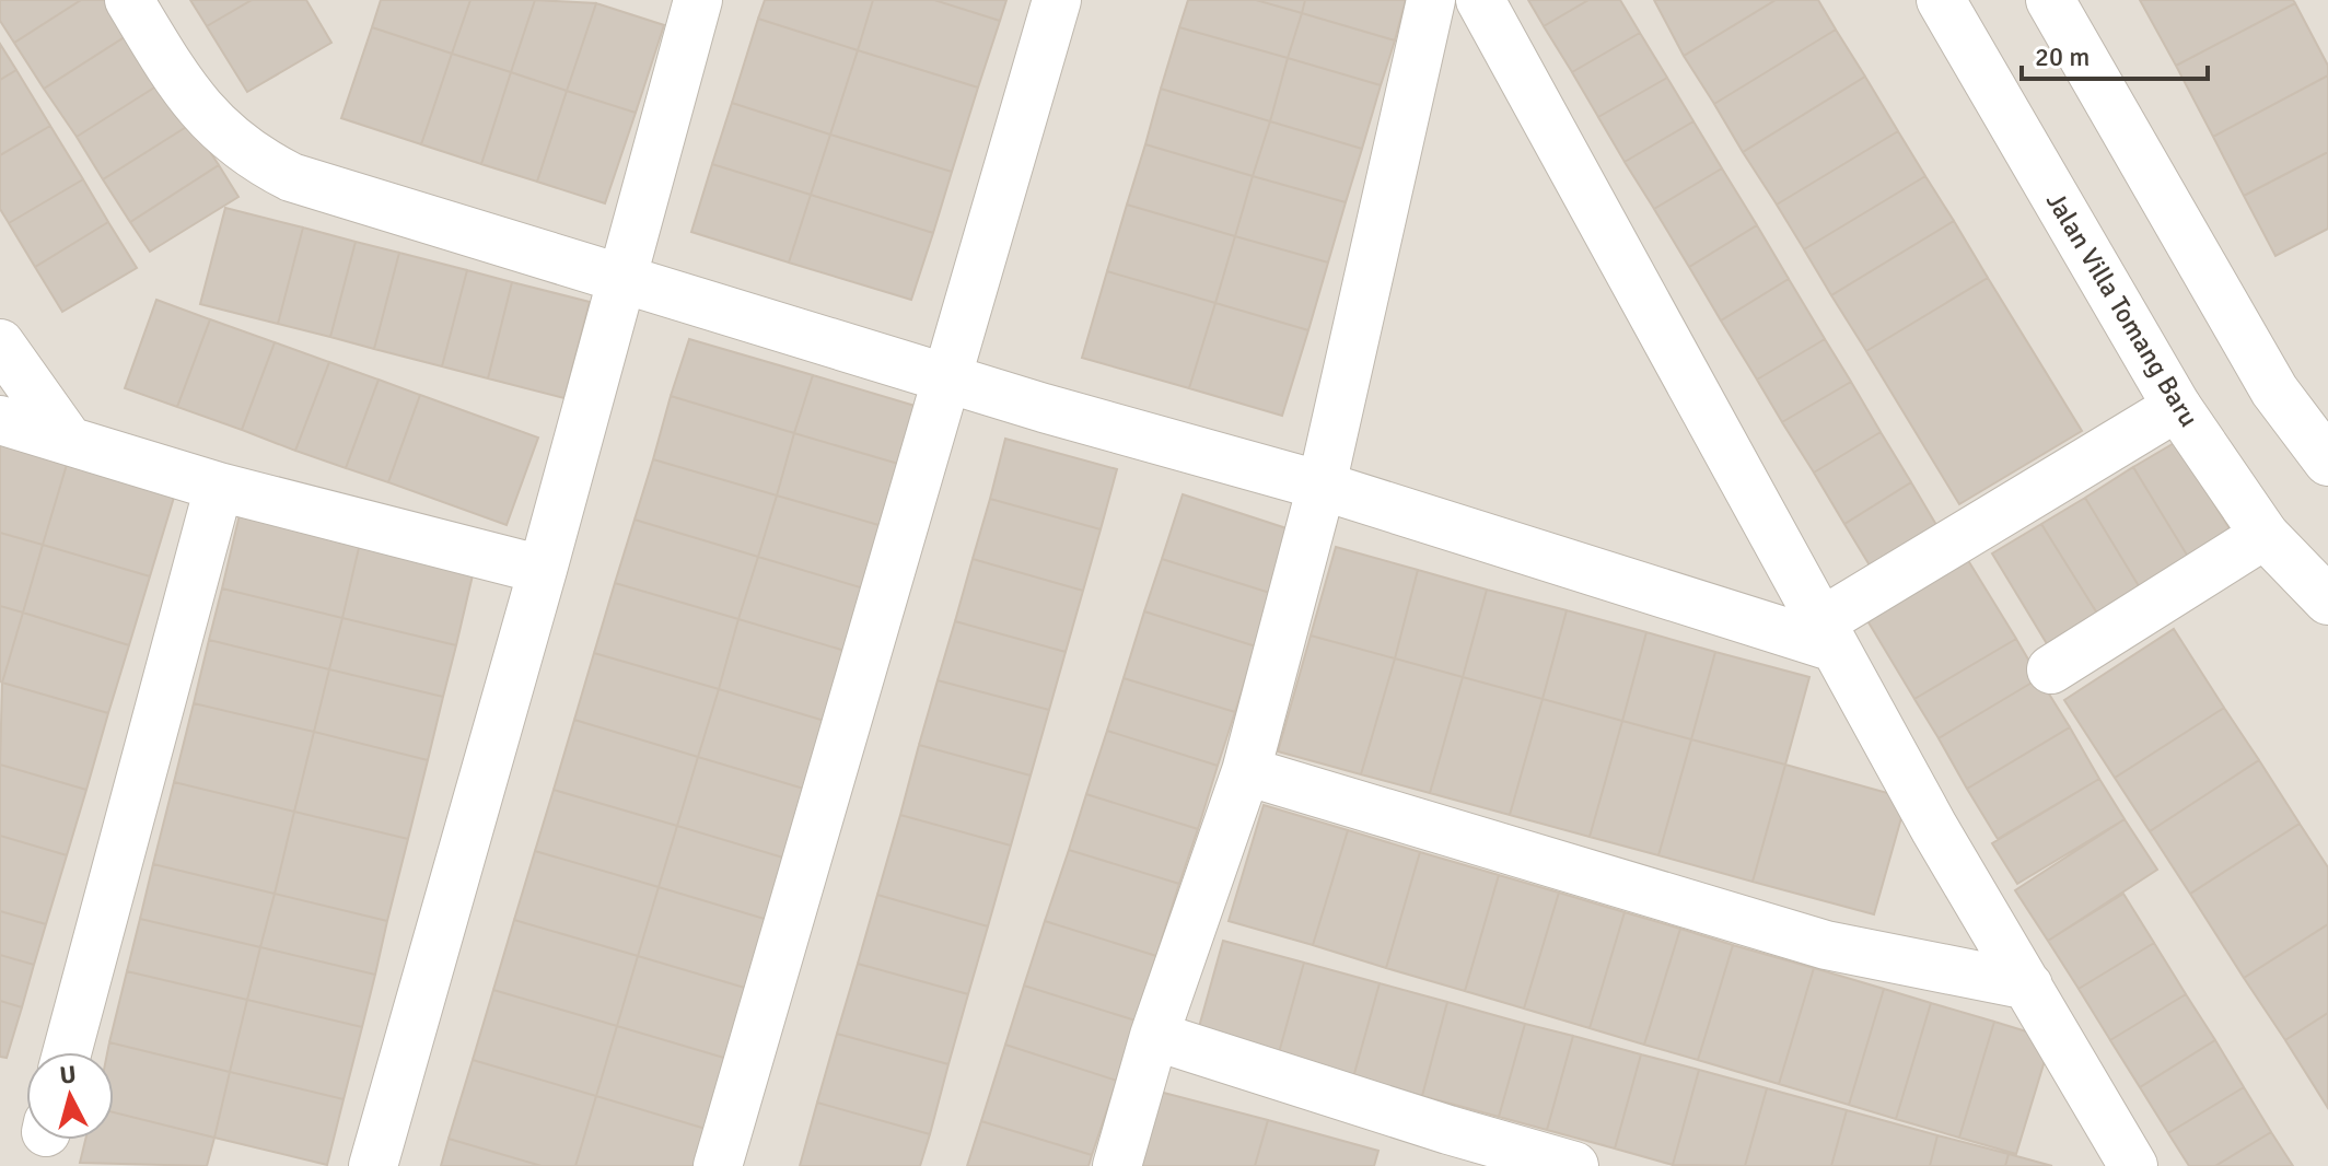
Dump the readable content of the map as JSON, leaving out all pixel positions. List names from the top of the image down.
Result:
{
  "streets": {
    "street": ["Jalan Villa Tomang Baru"]
  },
  "scale_bar": "20 m",
  "north": "top"
}
